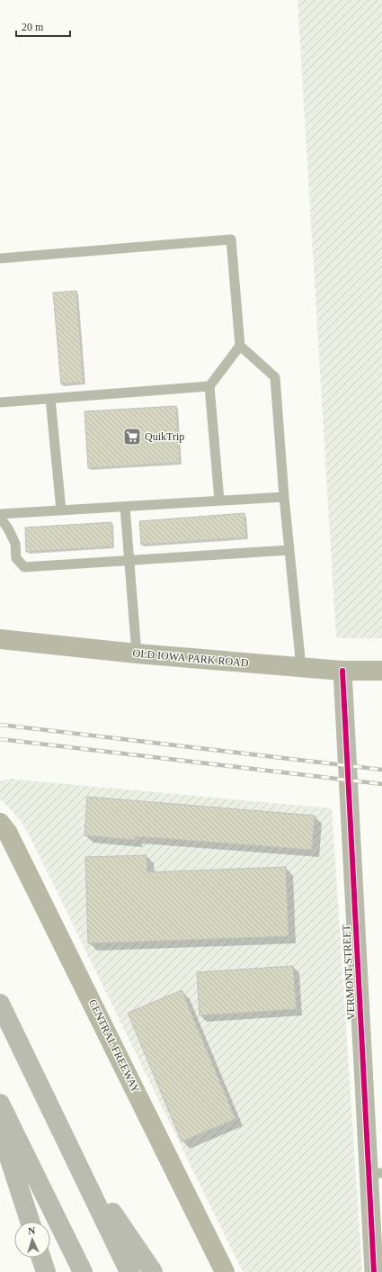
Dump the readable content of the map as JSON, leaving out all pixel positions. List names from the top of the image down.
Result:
{
  "streets": {
    "main road": ["OLD IOWA PARK ROAD", "CENTRAL FREEWAY"],
    "street": ["VERMONT STREET"]
  },
  "crossings": [
    ["OLD IOWA PARK ROAD", "VERMONT STREET"]
  ],
  "places": {
    "supermarket": ["QuikTrip"]
  },
  "scale_bar": "20 m",
  "north": "top"
}
